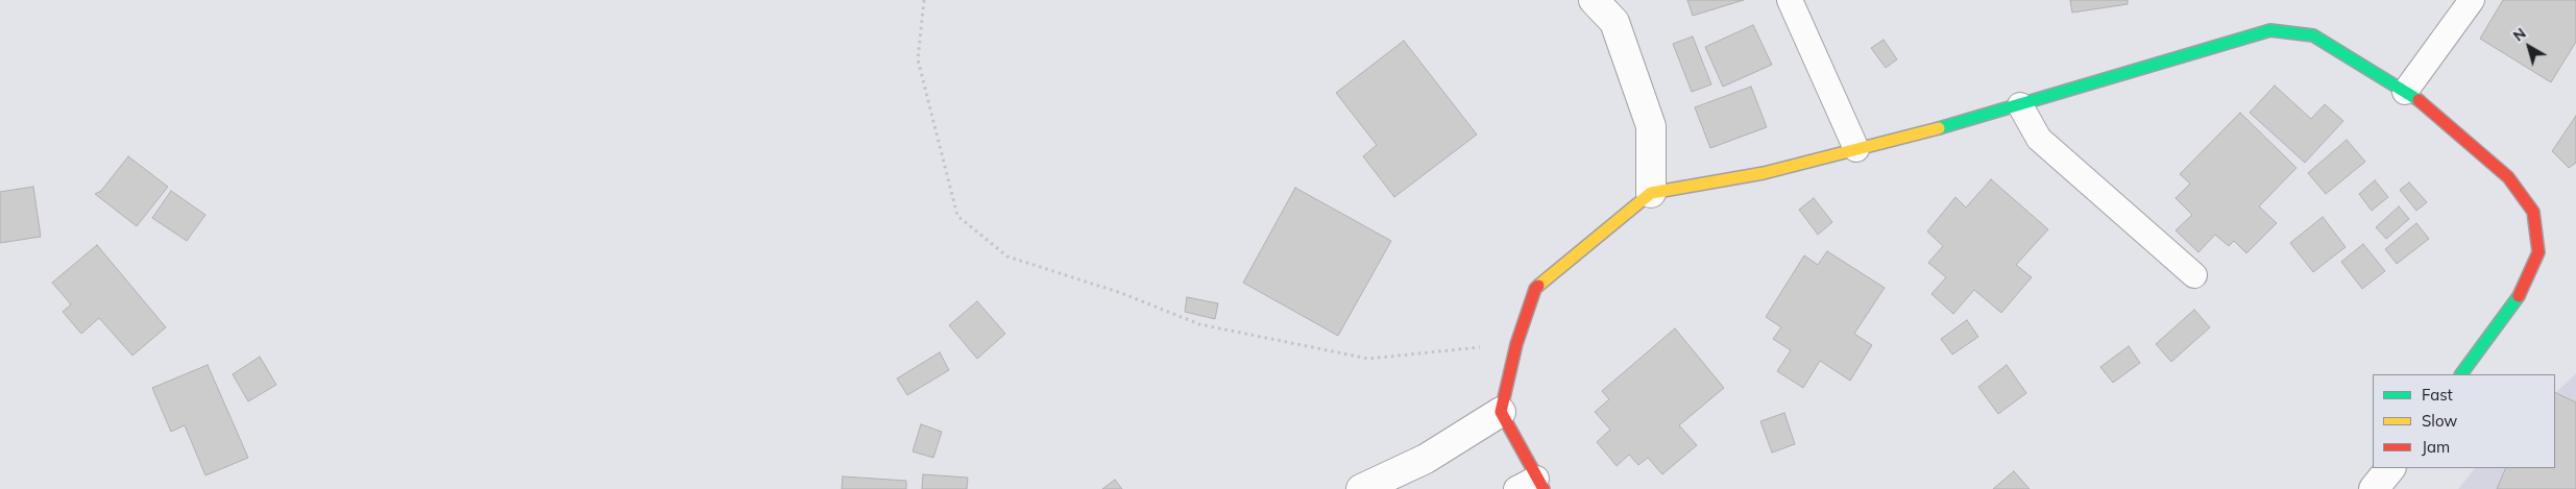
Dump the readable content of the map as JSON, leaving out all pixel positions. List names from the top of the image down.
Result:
{
  "legend": ["Fast", "Slow", "Jam"],
  "north": "top left"
}
